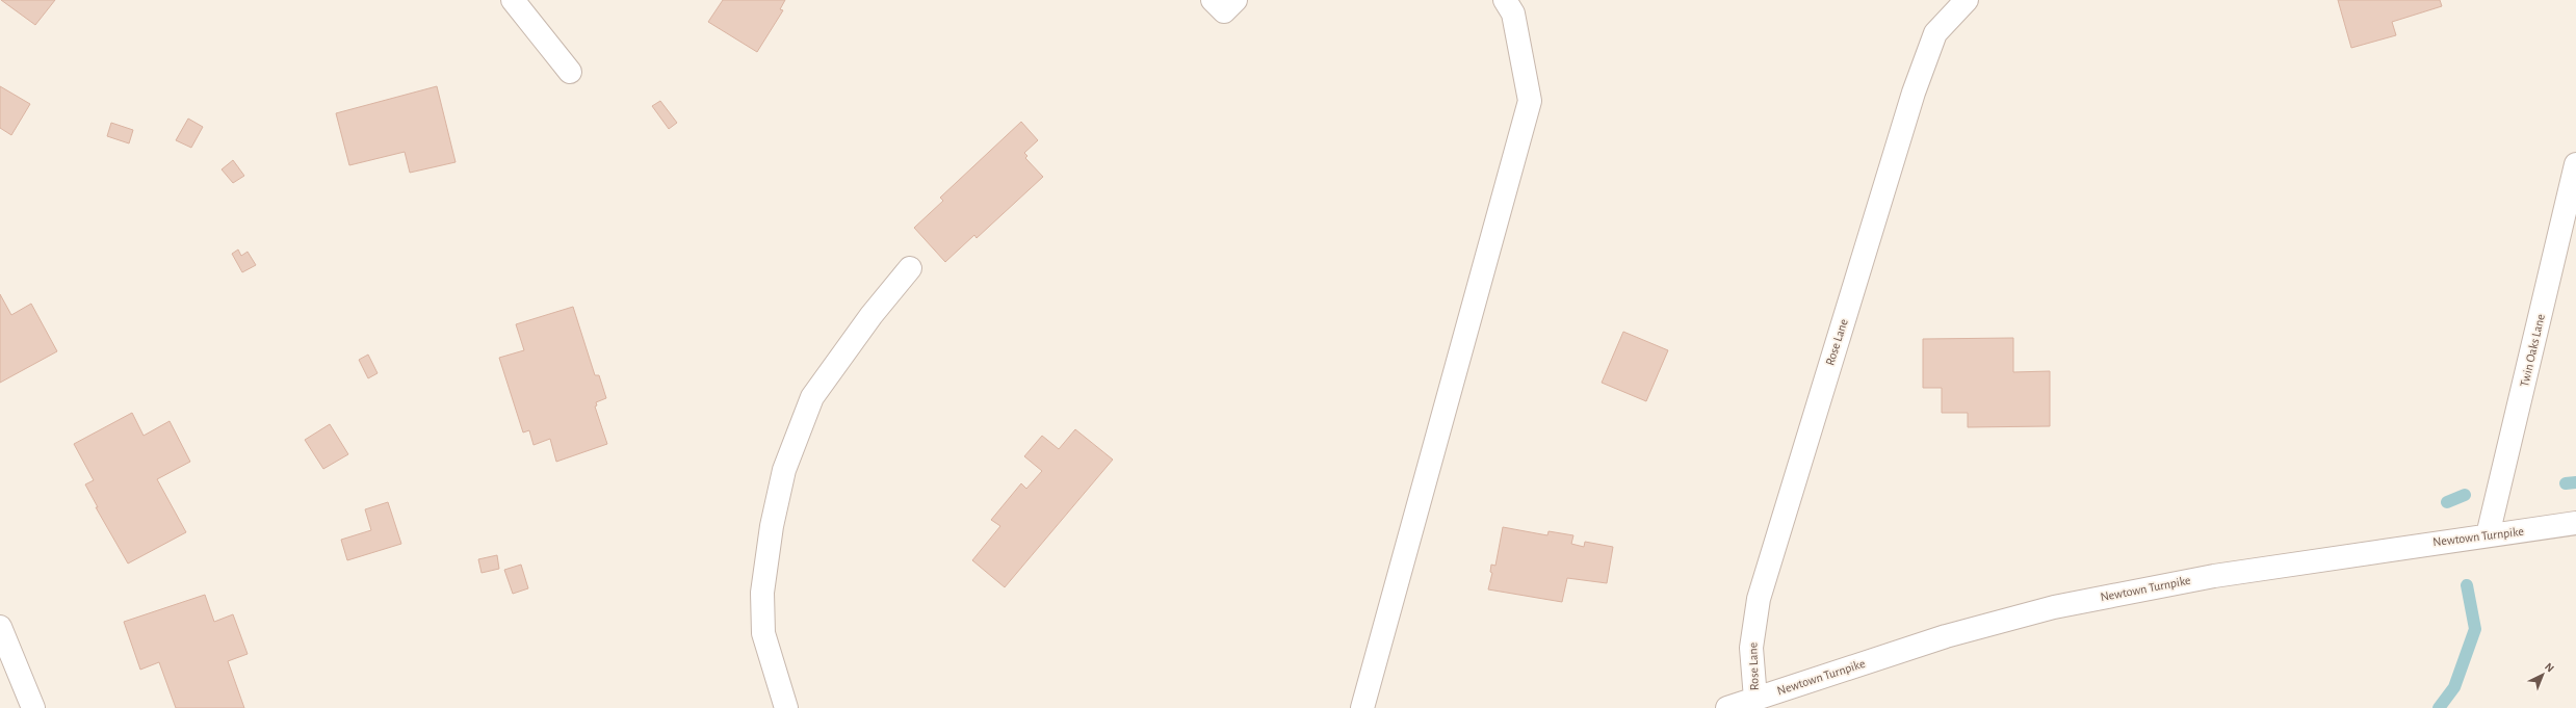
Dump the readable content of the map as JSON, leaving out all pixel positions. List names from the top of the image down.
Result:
{
  "streets": {
    "street": ["Rose Lane", "Twin Oaks Lane", "Newtown Turnpike"]
  },
  "crossings": [
    ["Rose Lane", "Newtown Turnpike"],
    ["Twin Oaks Lane", "Newtown Turnpike"]
  ],
  "north": "top right"
}
